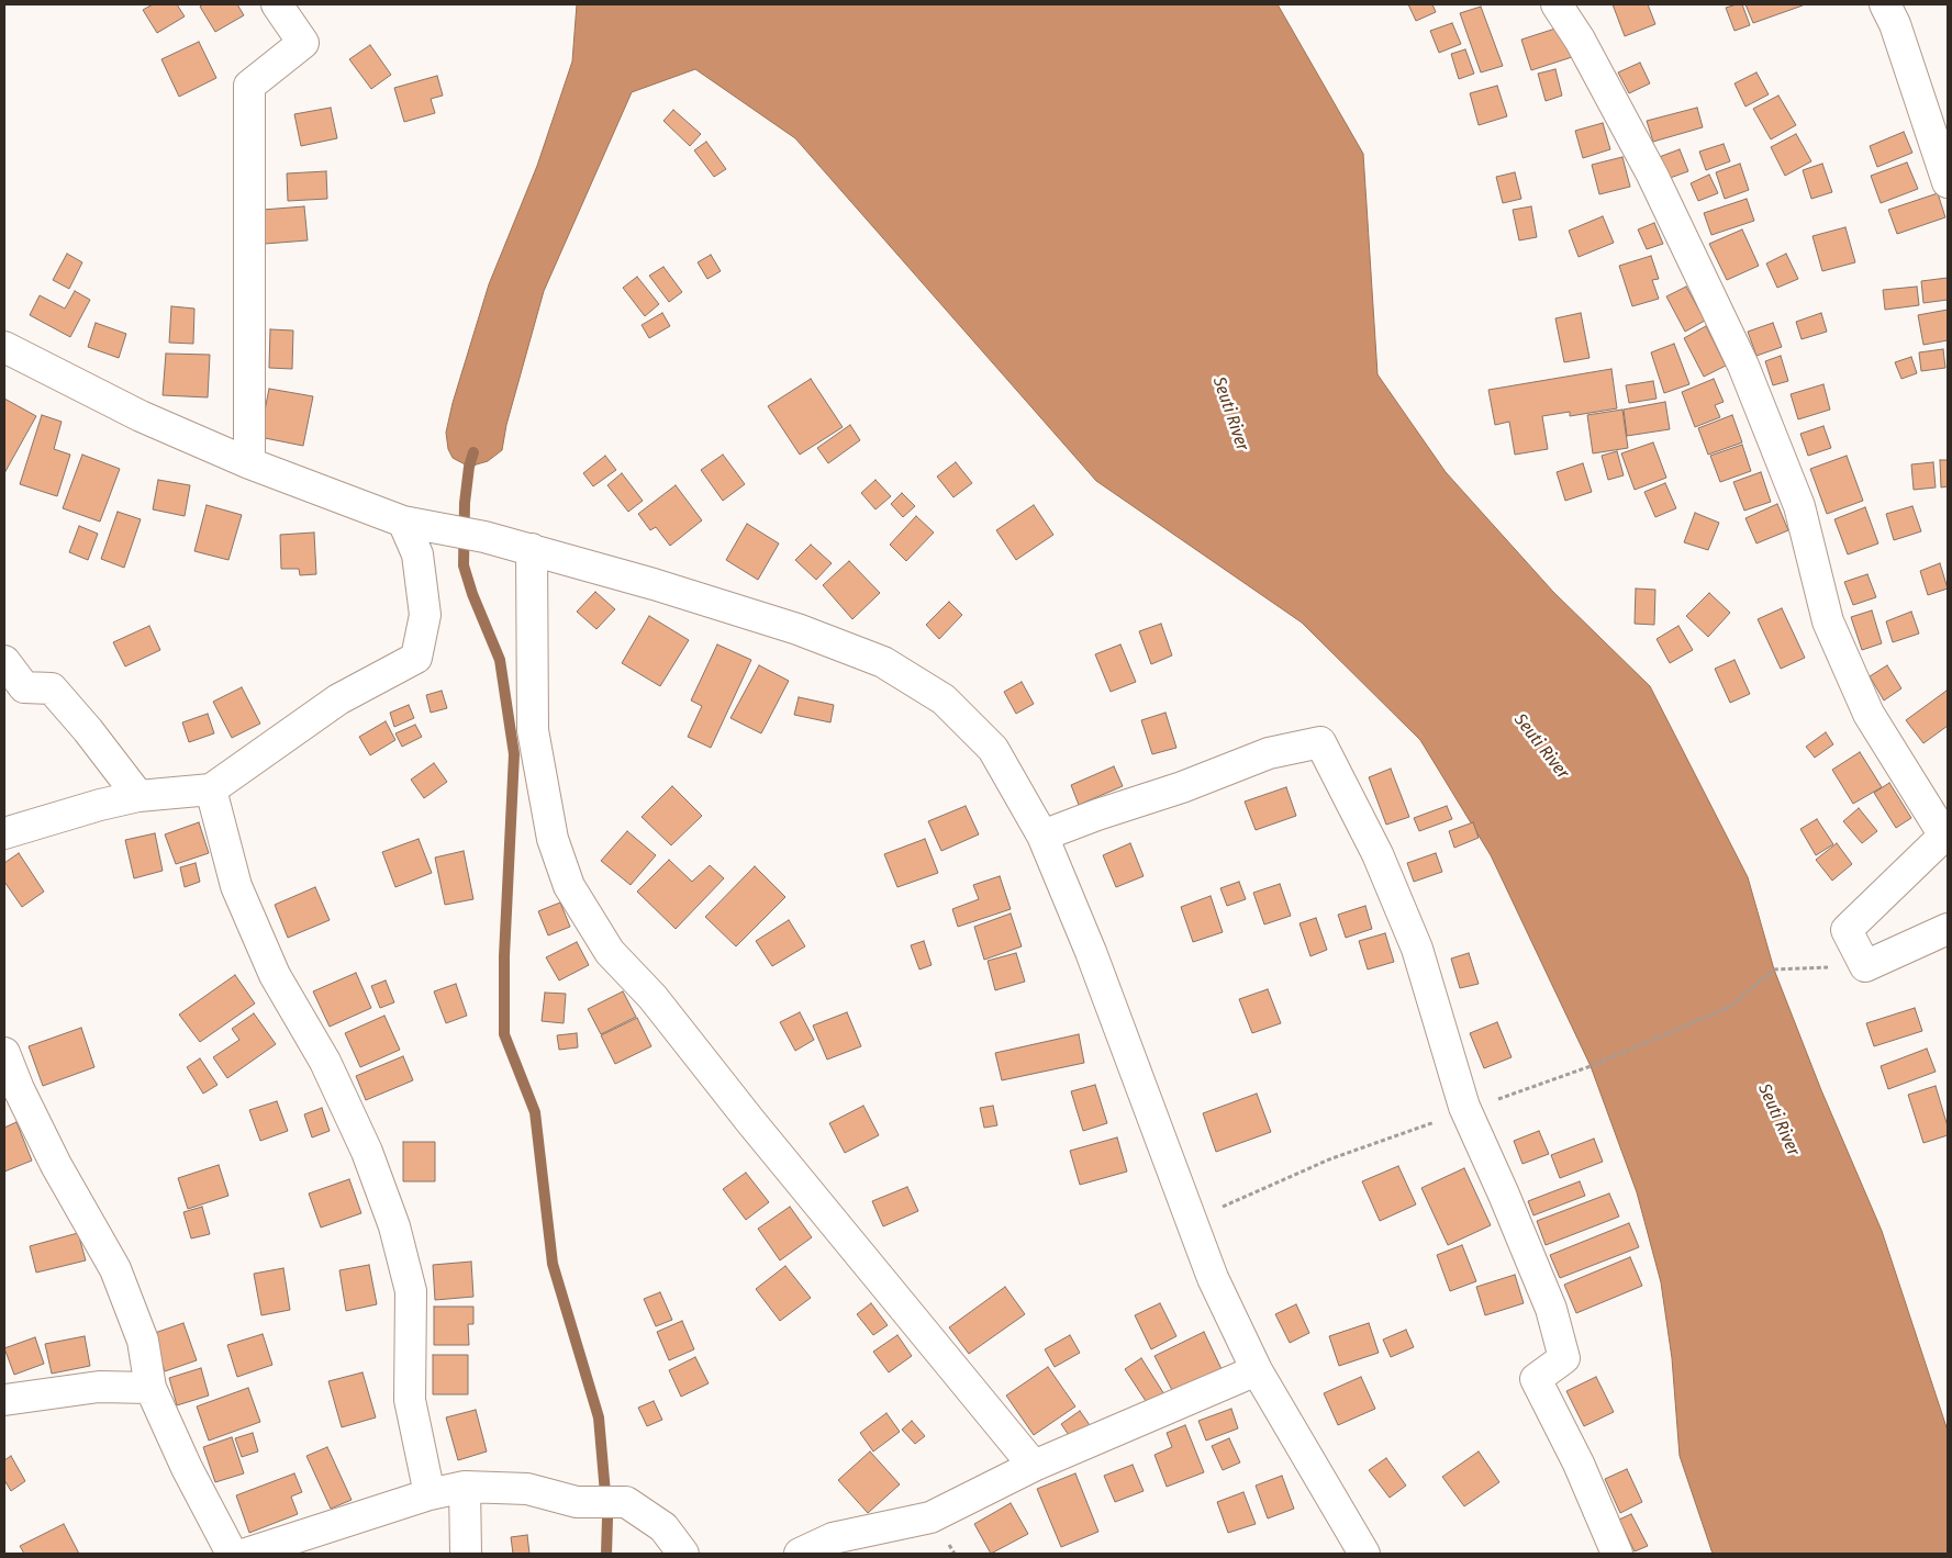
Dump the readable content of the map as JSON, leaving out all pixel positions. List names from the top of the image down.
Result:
{
  "water": ["Seuti River"]
}
